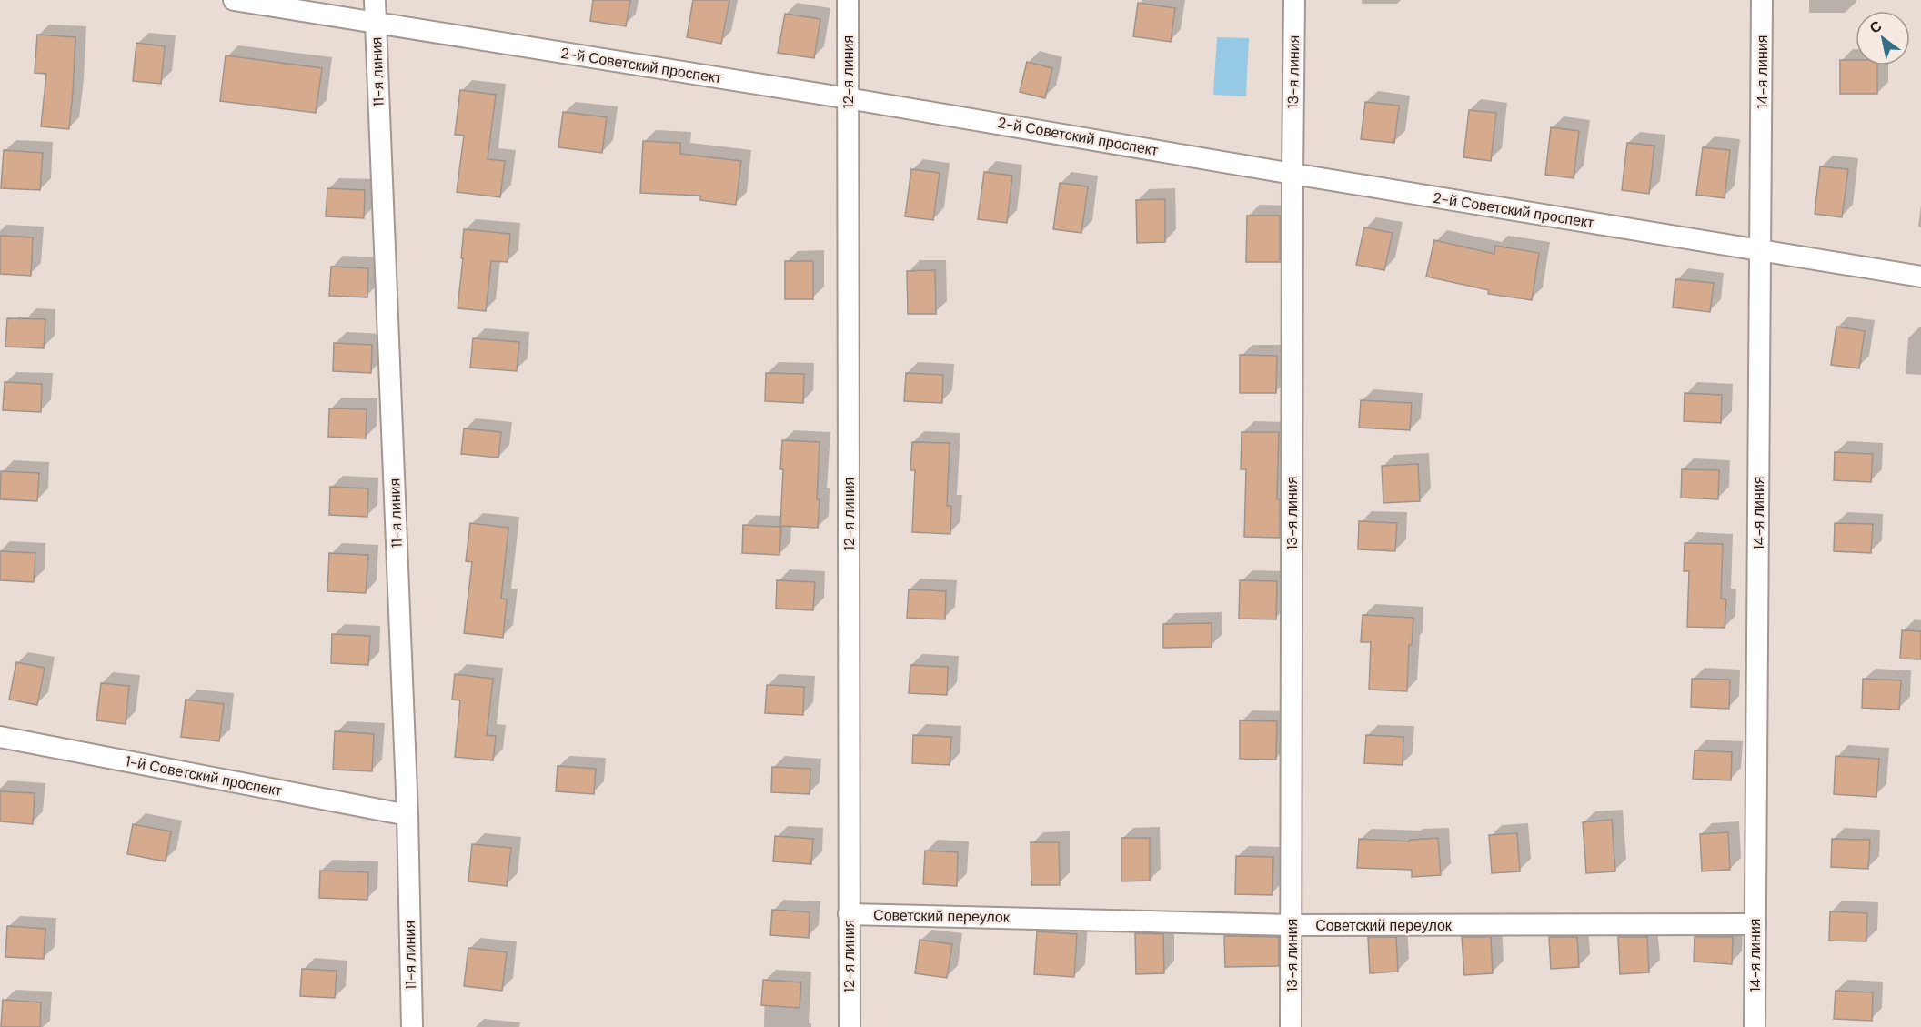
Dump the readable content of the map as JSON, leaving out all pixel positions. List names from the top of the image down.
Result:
{
  "streets": {
    "street": [
      "2-й Советский проспект",
      "11-я линия",
      "12-я линия",
      "13-я линия",
      "14-я линия",
      "1-й Советский проспект",
      "Советский переулок"
    ]
  },
  "crossings": [
    ["2-й Советский проспект", "11-я линия"],
    ["2-й Советский проспект", "12-я линия"],
    ["2-й Советский проспект", "13-я линия"],
    ["2-й Советский проспект", "14-я линия"],
    ["11-я линия", "1-й Советский проспект"],
    ["12-я линия", "Советский переулок"],
    ["13-я линия", "Советский переулок"],
    ["14-я линия", "Советский переулок"]
  ],
  "north": "top left"
}
